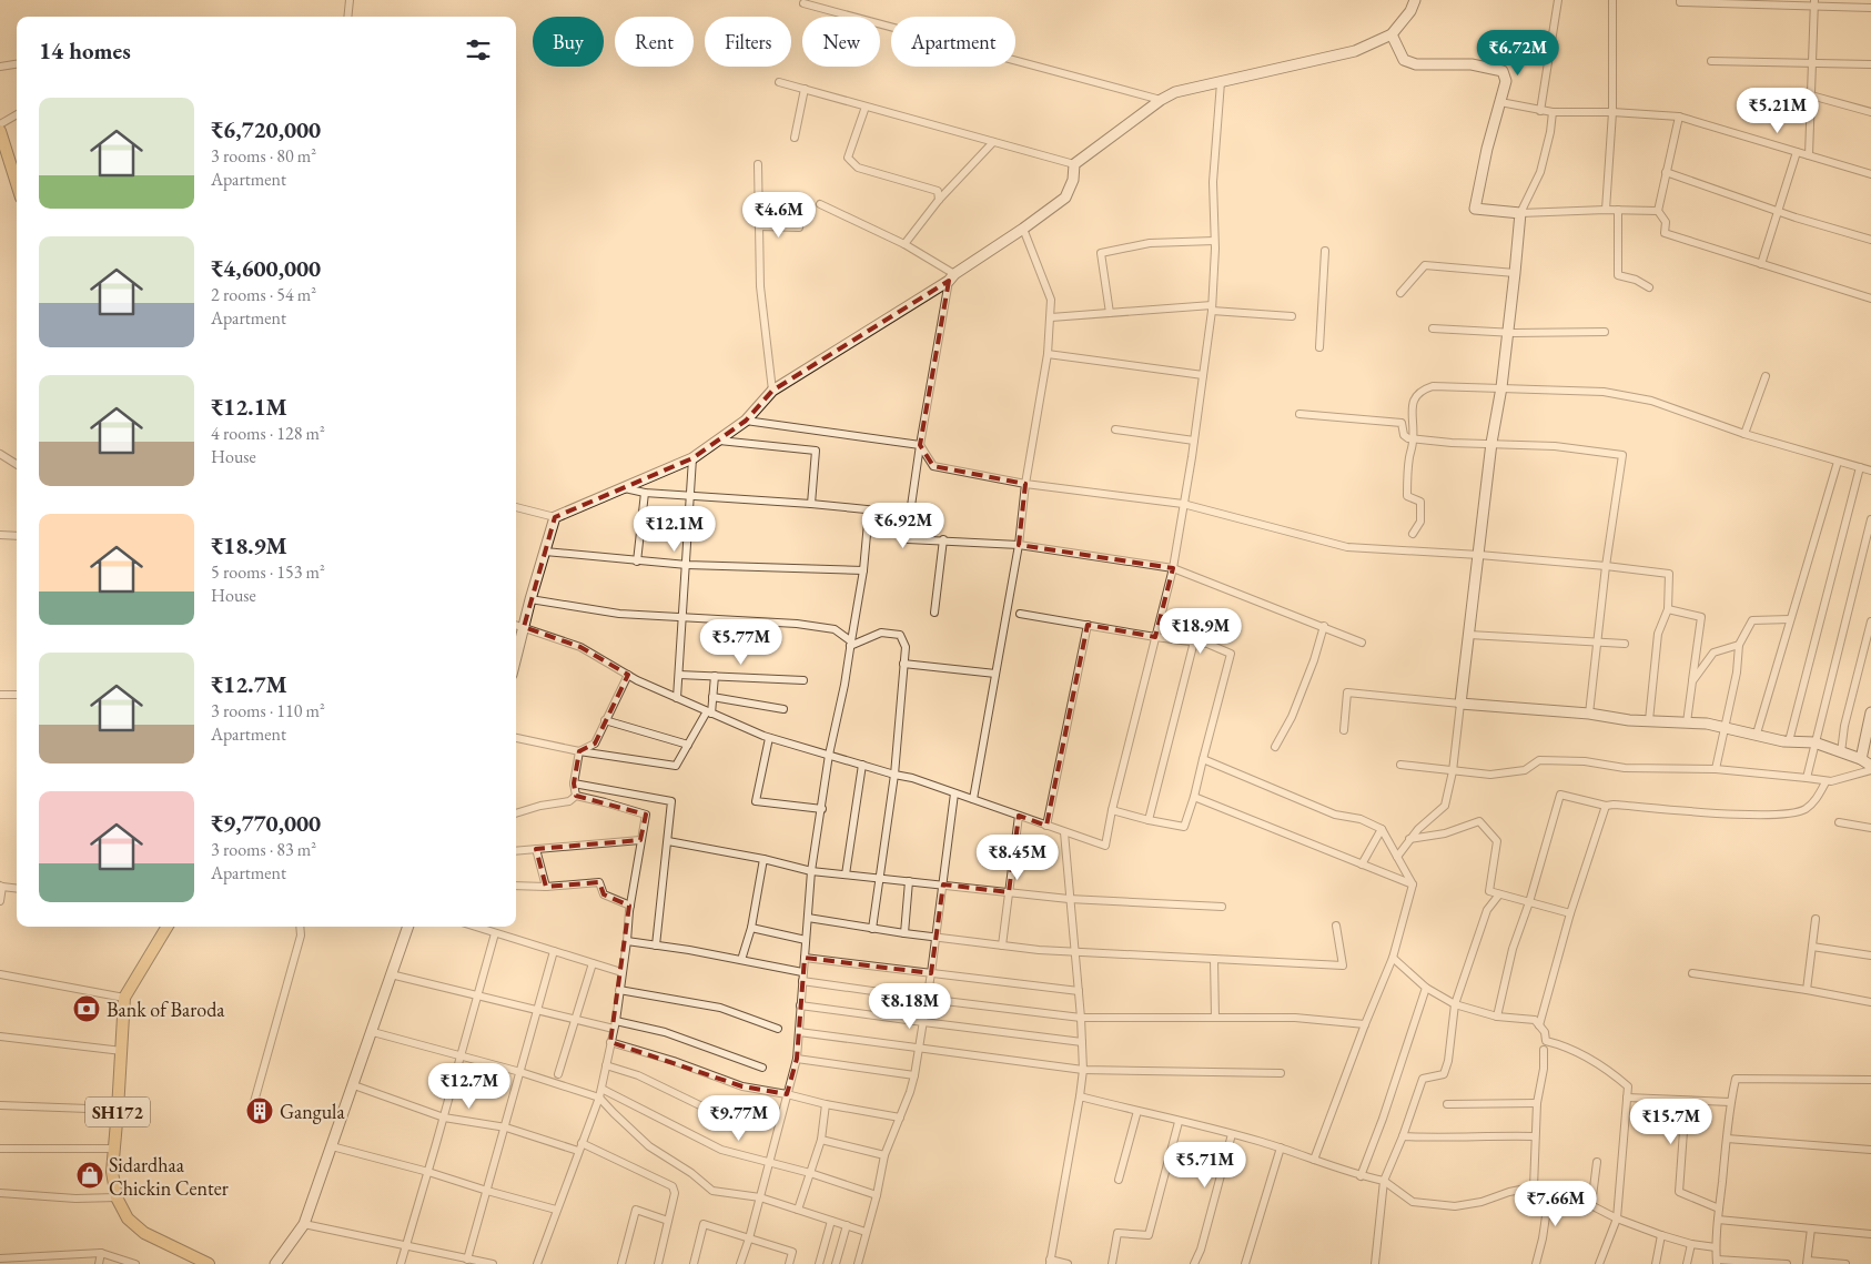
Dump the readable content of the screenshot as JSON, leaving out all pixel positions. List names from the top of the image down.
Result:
{
  "streets": {
    "main road": ["SH172"]
  },
  "places": {
    "bank": ["Bank of Baroda"],
    "building": ["Gangula"],
    "shop": ["Sidardhaa Chickin Center"]
  },
  "page": {
    "chip": [
      "Buy",
      "Rent",
      "Filters",
      "New",
      "Apartment"
    ],
    "heading": "14 homes",
    "price": [
      "₹6.72M",
      "₹5.21M",
      "₹4.6M",
      "₹6.92M",
      "₹12.1M",
      "₹18.9M",
      "₹5.77M",
      "₹8.45M",
      "₹8.18M",
      "₹12.7M",
      "₹9.77M",
      "₹15.7M",
      "₹5.71M",
      "₹7.66M"
    ],
    "list": [
      {
        "name": "₹6,720,000",
        "note": "3 rooms · 80 m² · Apartment"
      },
      {
        "name": "₹4,600,000",
        "note": "2 rooms · 54 m² · Apartment"
      },
      {
        "name": "₹12.1M",
        "note": "4 rooms · 128 m² · House"
      },
      {
        "name": "₹18.9M",
        "note": "5 rooms · 153 m² · House"
      },
      {
        "name": "₹12.7M",
        "note": "3 rooms · 110 m² · Apartment"
      },
      {
        "name": "₹9,770,000",
        "note": "3 rooms · 83 m² · Apartment"
      }
    ]
  }
}
